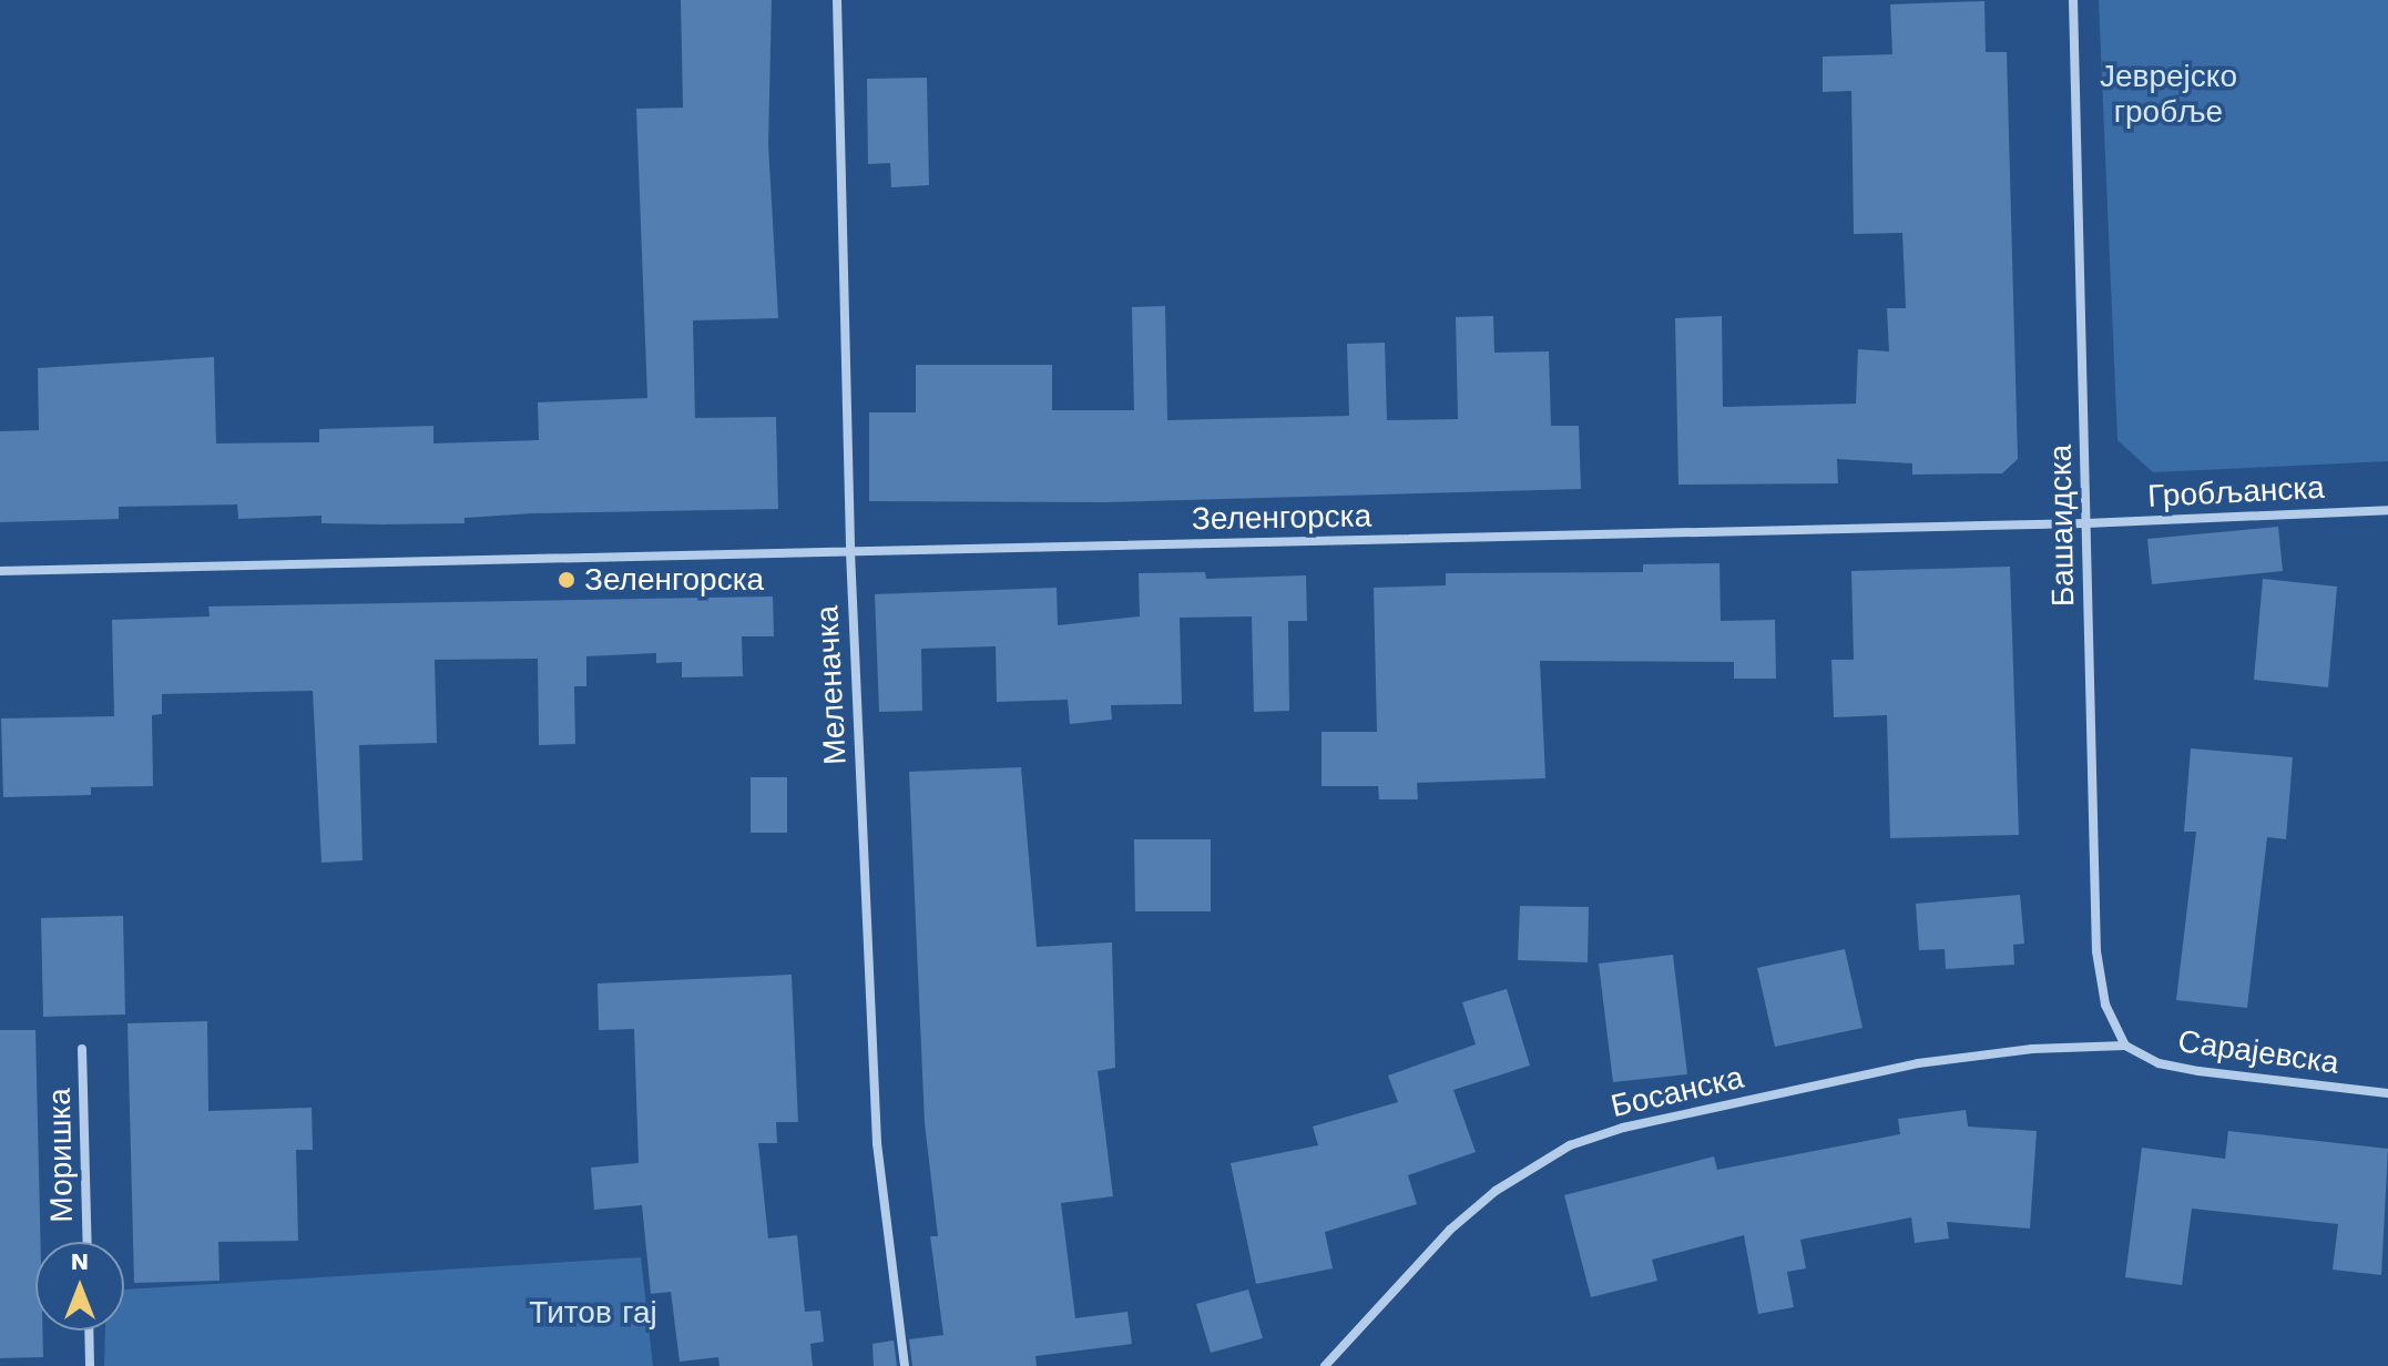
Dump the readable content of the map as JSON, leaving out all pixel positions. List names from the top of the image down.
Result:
{
  "streets": {
    "street": [
      "Гробљанска",
      "Зеленгорска",
      "Башаидска",
      "Меленачка",
      "Сарајевска",
      "Босанска",
      "Моришка"
    ]
  },
  "crossings": [
    ["Гробљанска", "Зеленгорска"],
    ["Гробљанска", "Башаидска"],
    ["Зеленгорска", "Башаидска"],
    ["Зеленгорска", "Меленачка"],
    ["Башаидска", "Сарајевска"],
    ["Башаидска", "Босанска"],
    ["Сарајевска", "Босанска"]
  ],
  "parks": ["Јеврејско гробље", "Титов гај"],
  "places": ["Зеленгорска"],
  "north": "top"
}
